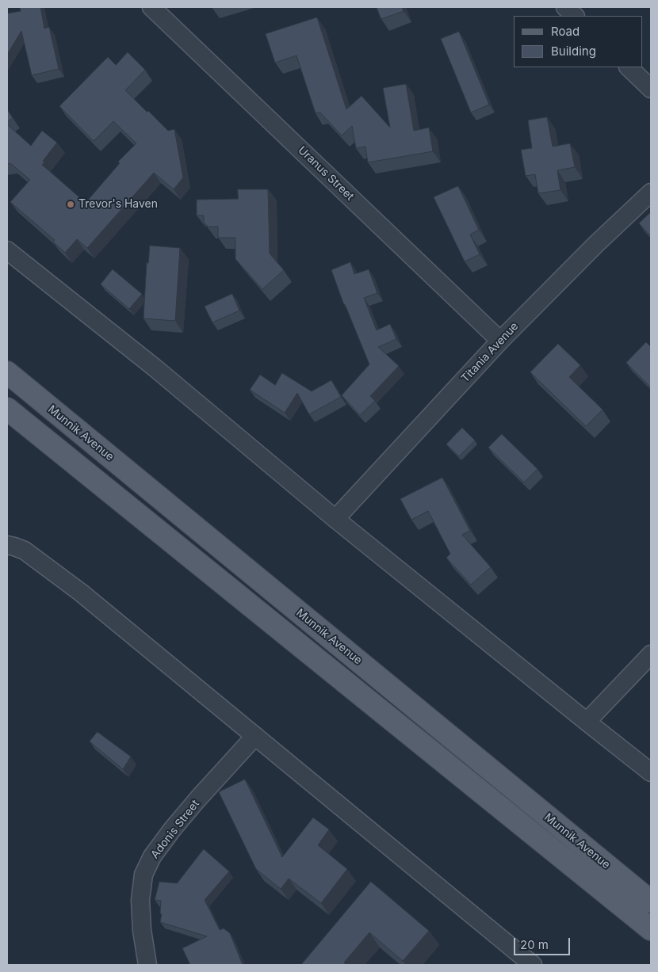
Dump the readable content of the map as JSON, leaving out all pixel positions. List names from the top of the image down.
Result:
{
  "streets": {
    "main road": ["Munnik Avenue"],
    "street": ["Uranus Street", "Titania Avenue", "Adonis Street"]
  },
  "crossings": [
    ["Uranus Street", "Titania Avenue"]
  ],
  "places": ["Trevor's Haven"],
  "legend": ["Road", "Building"],
  "scale_bar": "20 m"
}
